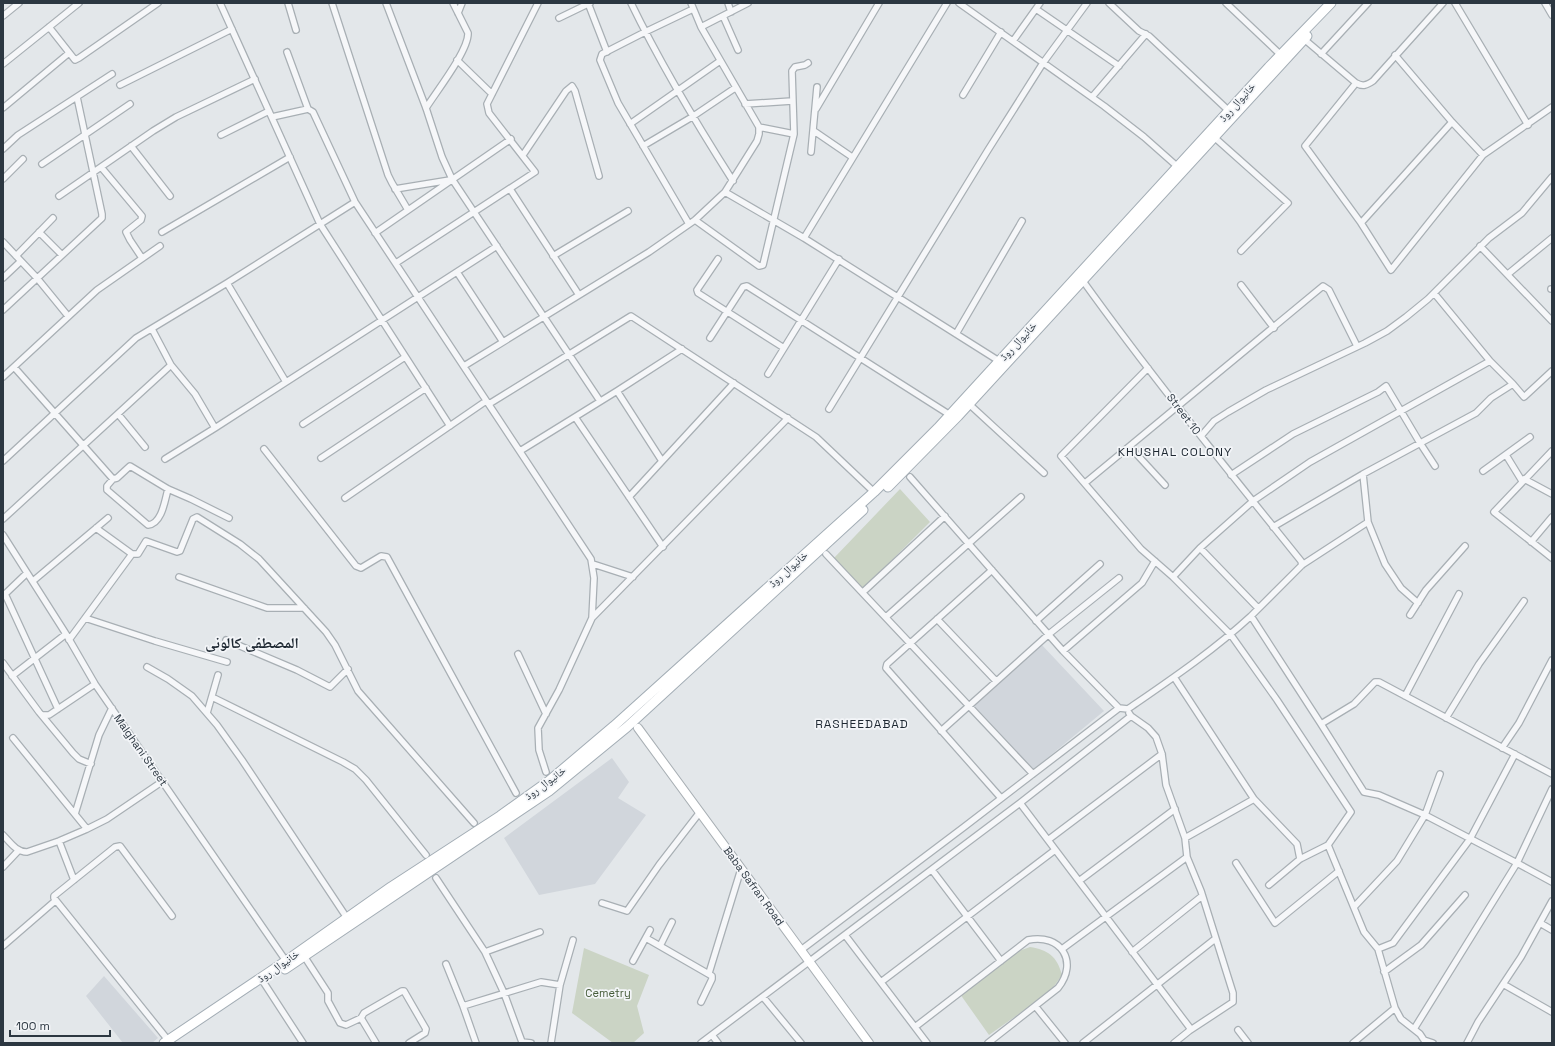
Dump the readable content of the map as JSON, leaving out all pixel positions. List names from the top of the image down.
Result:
{
  "streets": {
    "main road": ["خانیوال روڈ", "Baba Safran Road"],
    "street": ["Street 10", "Malghani Street"]
  },
  "crossings": [
    ["خانیوال روڈ", "Street 10"],
    ["خانیوال روڈ", "Malghani Street"]
  ],
  "districts": ["KHUSHAL COLONY", "المصطفی کالونی", "RASHEEDABAD"],
  "parks": ["Cemetry"],
  "scale_bar": "100 m"
}
